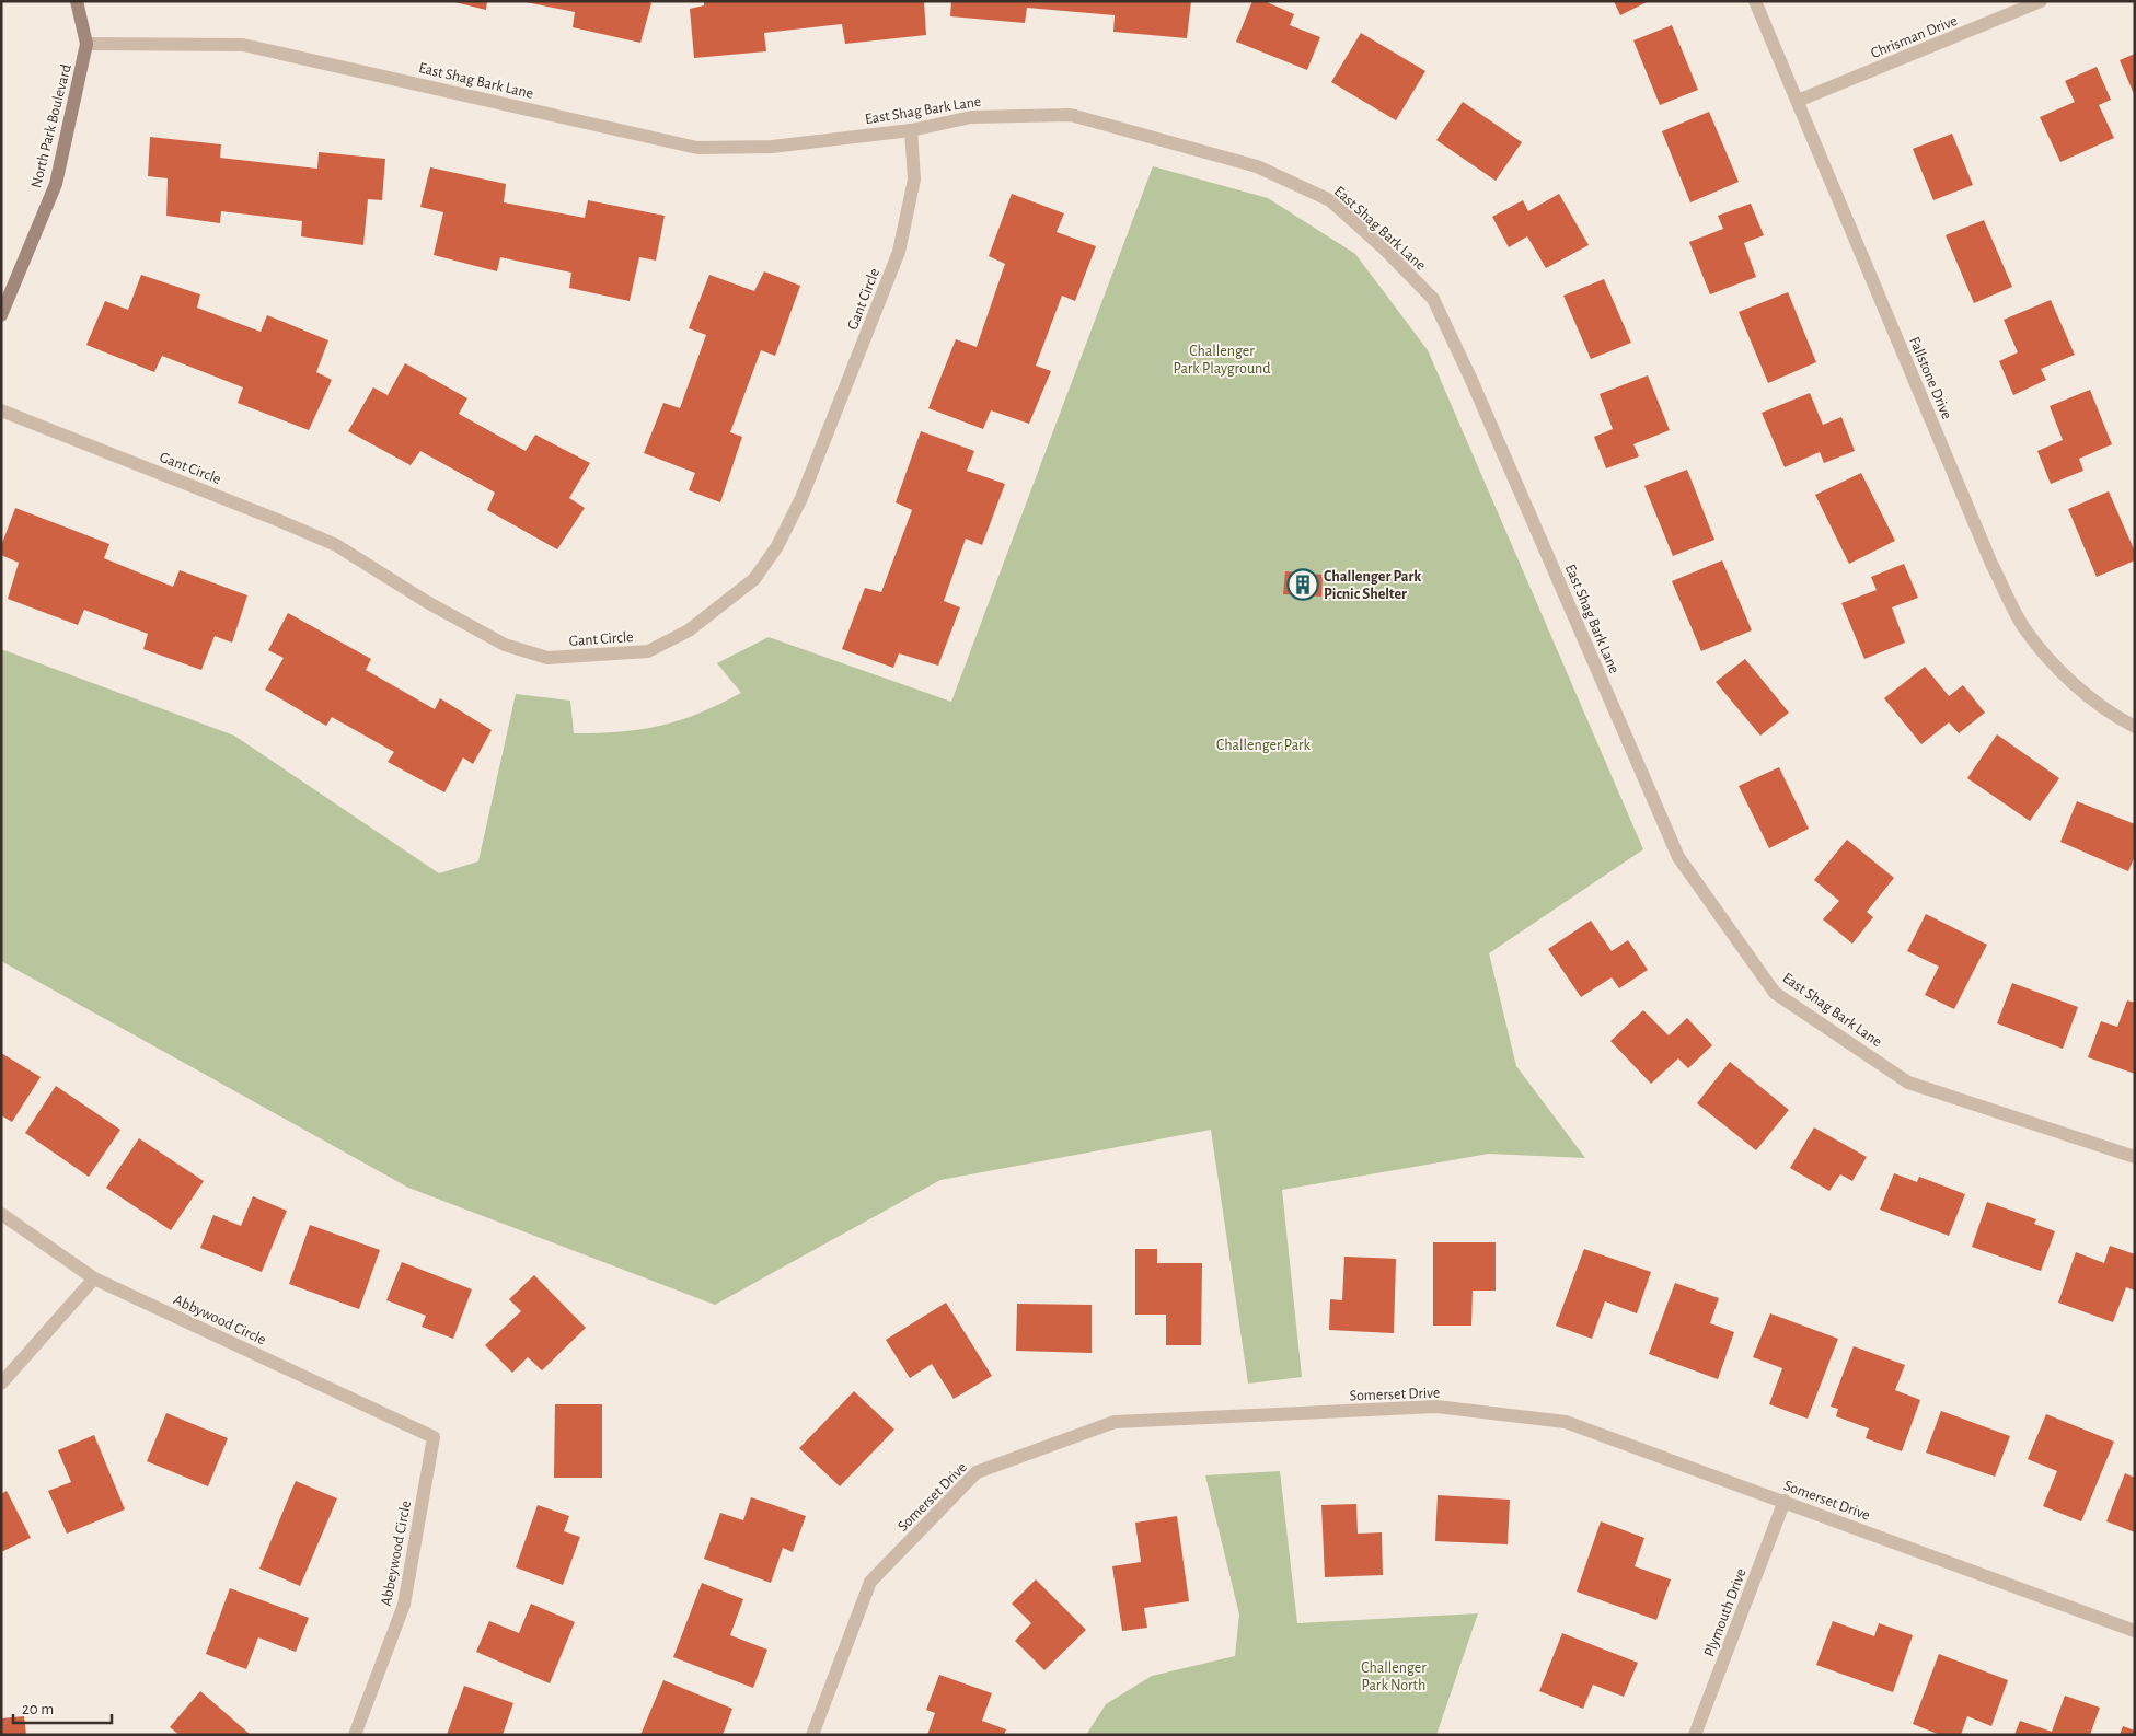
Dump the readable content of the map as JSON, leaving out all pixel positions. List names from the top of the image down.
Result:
{
  "streets": {
    "street": [
      "Chrisman Drive",
      "East Shag Bark Lane",
      "North Park Boulevard",
      "Gant Circle",
      "Fallstone Drive",
      "Abbywood Circle",
      "Somerset Drive",
      "Abbeywood Circle",
      "Plymouth Drive"
    ]
  },
  "crossings": [
    ["Chrisman Drive", "Fallstone Drive"],
    ["East Shag Bark Lane", "North Park Boulevard"],
    ["East Shag Bark Lane", "Gant Circle"],
    ["Abbywood Circle", "Abbeywood Circle"],
    ["Somerset Drive", "Plymouth Drive"]
  ],
  "parks": ["Challenger Park Playground", "Challenger Park", "Challenger Park North"],
  "places": {
    "building": ["Challenger Park Picnic Shelter"]
  },
  "scale_bar": "20 m"
}
